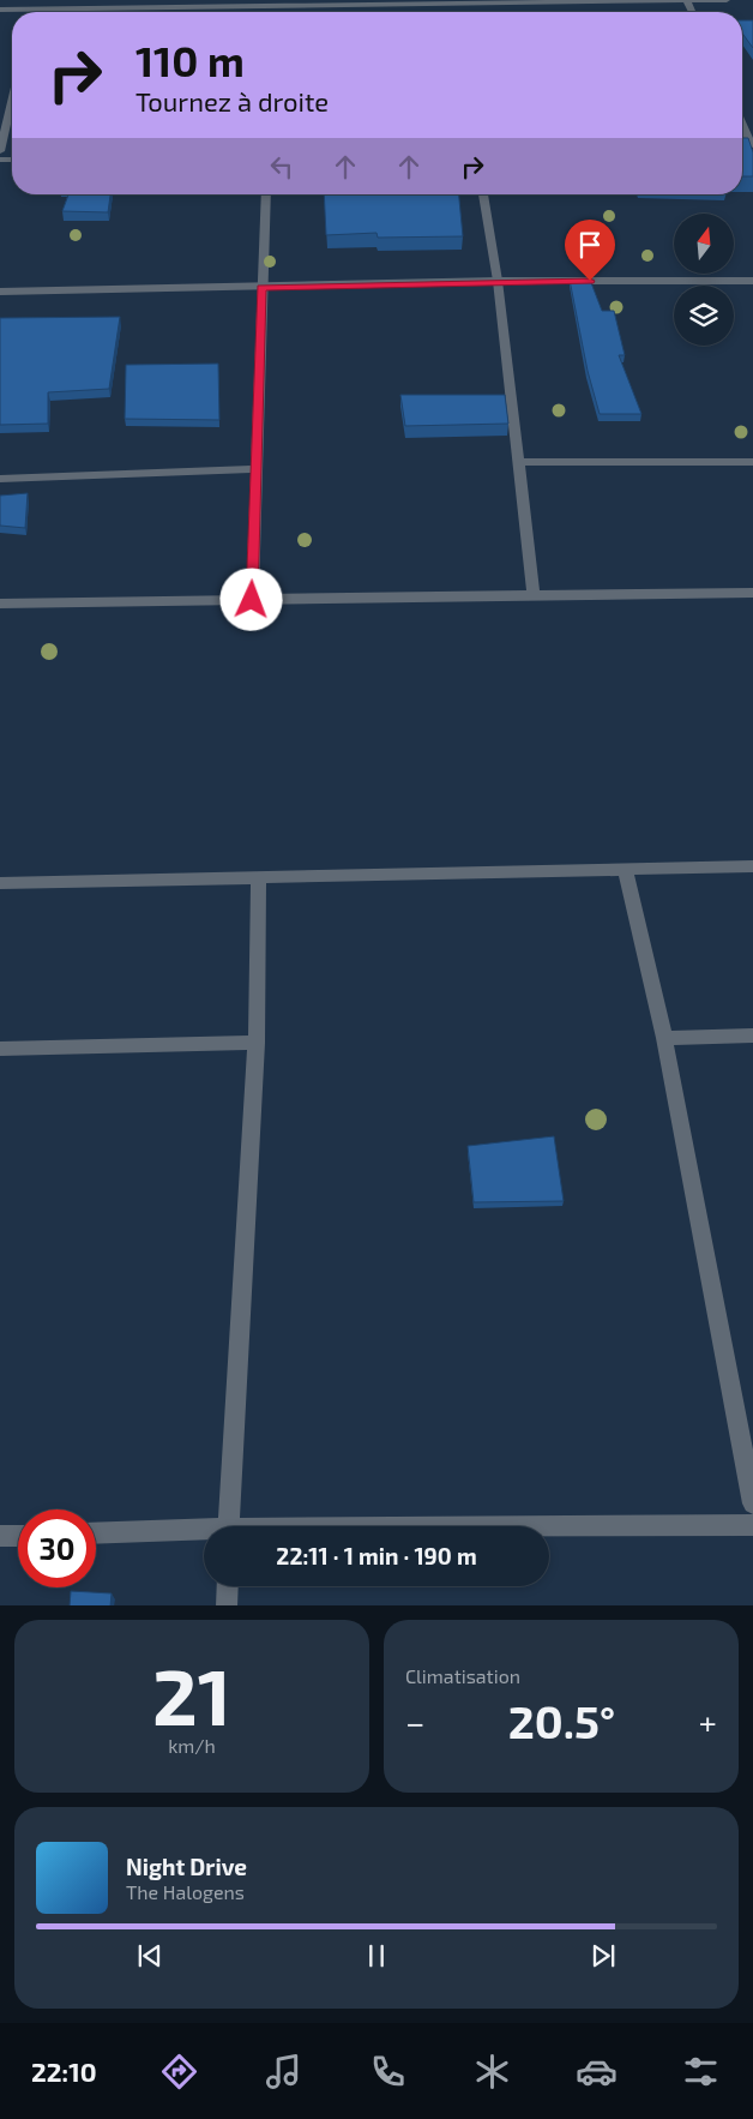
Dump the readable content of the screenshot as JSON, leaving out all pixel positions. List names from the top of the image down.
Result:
{
  "north": "top",
  "page": {
    "turn": ["110 m", "Tournez à droite"],
    "limit": "30",
    "trip": "22:11 · 1 min · 190 m",
    "tile": [
      ["21", "km/h"],
      "Climatisation"
    ],
    "heat": ["−", "20.5°", "+"],
    "song": ["Night Drive", "The Halogens"],
    "tabs": "22:10"
  }
}
